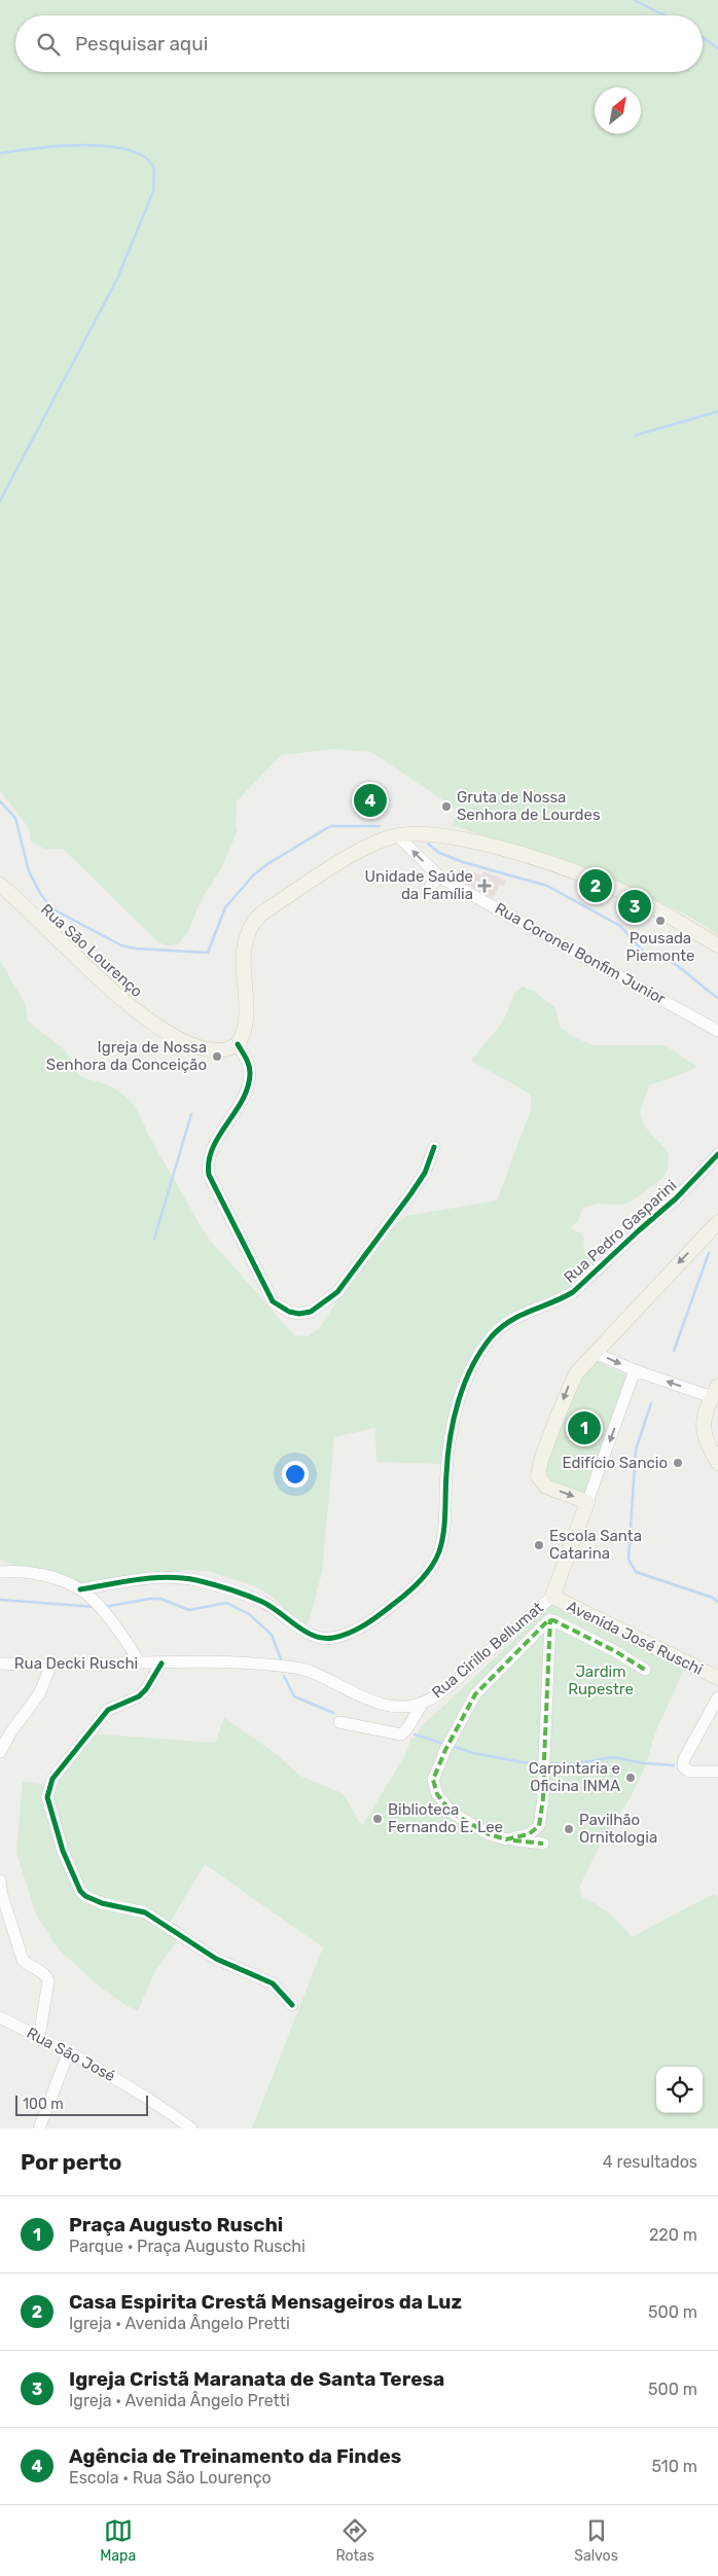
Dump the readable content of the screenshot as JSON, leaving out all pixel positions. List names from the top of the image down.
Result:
{
  "streets": {
    "main road": ["Rua São Lourenço", "Avenida José Ruschi"],
    "street": [
      "Rua Coronel Bonfim Junior",
      "Rua Pedro Gasparini",
      "Rua Cirillo Bellumat",
      "Rua Decki Ruschi",
      "Rua São José"
    ]
  },
  "crossings": [
    ["Avenida José Ruschi", "Rua Cirillo Bellumat"],
    ["Rua Cirillo Bellumat", "Rua Decki Ruschi"]
  ],
  "parks": ["Jardim Rupestre"],
  "places": {
    "other": [
      "Gruta de Nossa Senhora de Lourdes",
      "Pousada Piemonte",
      "Igreja de Nossa Senhora da Conceição",
      "Edifício Sancio",
      "Escola Santa Catarina",
      "Carpintaria e Oficina INMA",
      "Biblioteca Fernando E. Lee",
      "Pavilhão Ornitologia"
    ],
    "health": ["Unidade Saúde da Família"]
  },
  "scale_bar": "100 m",
  "north": "top right",
  "page": {
    "search": "Pesquisar aqui",
    "pins": [
      "4",
      "2",
      "3",
      "1"
    ],
    "scale": "100 m",
    "heading": ["Por perto", "4 resultados"],
    "list": [
      {
        "mark": "1",
        "name": "Praça Augusto Ruschi",
        "note": "Parque · Praça Augusto Ruschi",
        "value": "220 m"
      },
      {
        "mark": "2",
        "name": "Casa Espirita Crestã Mensageiros da Luz",
        "note": "Igreja · Avenida Ângelo Pretti",
        "value": "500 m"
      },
      {
        "mark": "3",
        "name": "Igreja Cristã Maranata de Santa Teresa",
        "note": "Igreja · Avenida Ângelo Pretti",
        "value": "500 m"
      },
      {
        "mark": "4",
        "name": "Agência de Treinamento da Findes",
        "note": "Escola · Rua São Lourenço",
        "value": "510 m"
      }
    ],
    "nav": ["Mapa", "Rotas", "Salvos"]
  }
}
